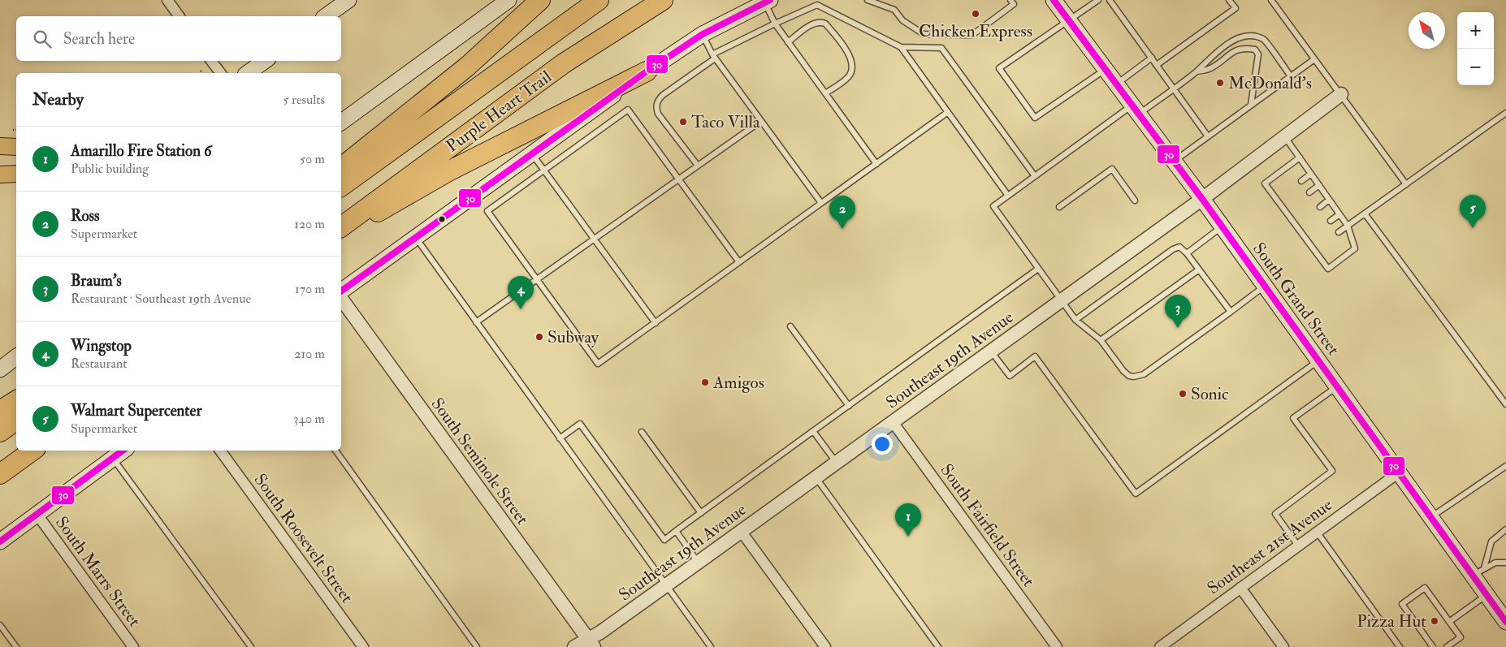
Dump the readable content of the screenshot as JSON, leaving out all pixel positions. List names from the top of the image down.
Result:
{
  "streets": {
    "highway": ["Purple Heart Trail"],
    "main road": ["South Grand Street"],
    "street": [
      "Southeast 19th Avenue",
      "South Seminole Street",
      "South Fairfield Street",
      "South Roosevelt Street",
      "Southeast 21st Avenue",
      "South Marrs Street"
    ]
  },
  "crossings": [
    ["South Grand Street", "Southeast 19th Avenue"],
    ["South Grand Street", "Southeast 21st Avenue"],
    ["Southeast 19th Avenue", "South Seminole Street"],
    ["Southeast 19th Avenue", "South Fairfield Street"]
  ],
  "places": [
    "Chicken Express",
    "McDonald's",
    "Taco Villa",
    "Subway",
    "Amigos",
    "Sonic",
    "Pizza Hut"
  ],
  "lines": ["transit line 30"],
  "north": "top left",
  "page": {
    "map_buttons": ["+", "−"],
    "search": "Search here",
    "heading": ["Nearby", "5 results"],
    "list": [
      {
        "mark": "1",
        "name": "Amarillo Fire Station 6",
        "note": "Public building",
        "value": "50 m"
      },
      {
        "mark": "2",
        "name": "Ross",
        "note": "Supermarket",
        "value": "120 m"
      },
      {
        "mark": "3",
        "name": "Braum's",
        "note": "Restaurant · Southeast 19th Avenue",
        "value": "170 m"
      },
      {
        "mark": "4",
        "name": "Wingstop",
        "note": "Restaurant",
        "value": "210 m"
      },
      {
        "mark": "5",
        "name": "Walmart Supercenter",
        "note": "Supermarket",
        "value": "340 m"
      }
    ],
    "pins": [
      "5",
      "2",
      "4",
      "3",
      "1"
    ]
  }
}
